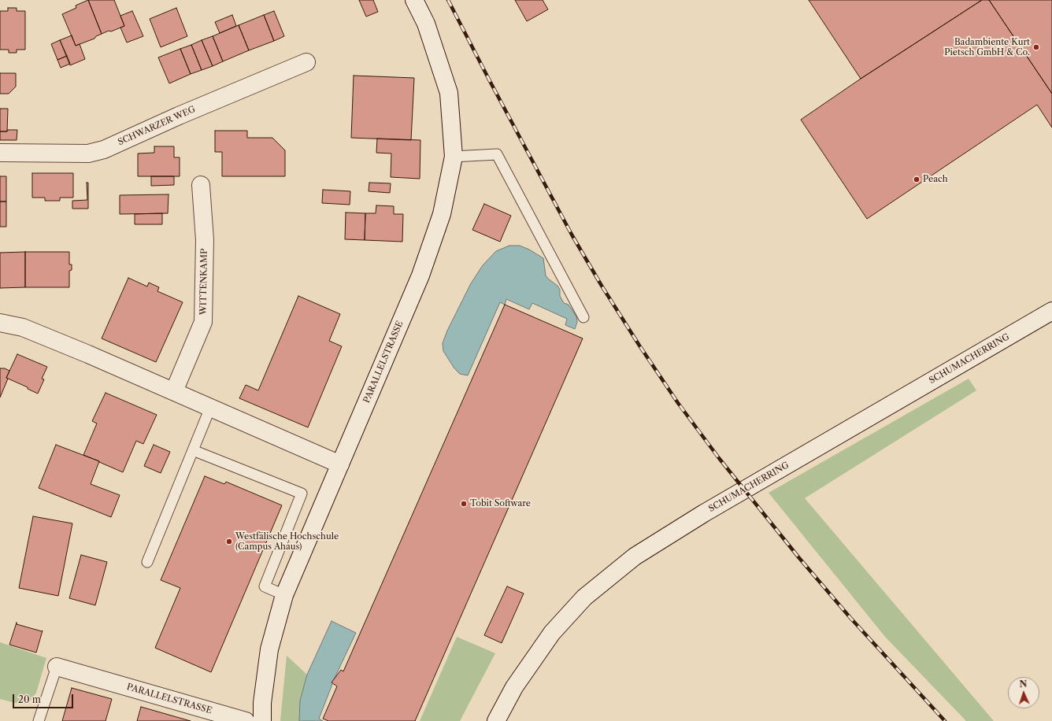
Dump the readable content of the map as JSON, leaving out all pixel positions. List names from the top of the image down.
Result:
{
  "streets": {
    "main road": [
      "SCHWARZER WEG",
      "WITTENKAMP",
      "SCHUMACHERRING",
      "PARALLELSTRASSE"
    ]
  },
  "places": [
    "Badambiente Kurt Pietsch GmbH & Co.",
    "Peach",
    "Tobit Software",
    "Westfälische Hochschule (Campus Ahaus)"
  ],
  "scale_bar": "20 m",
  "north": "top"
}
